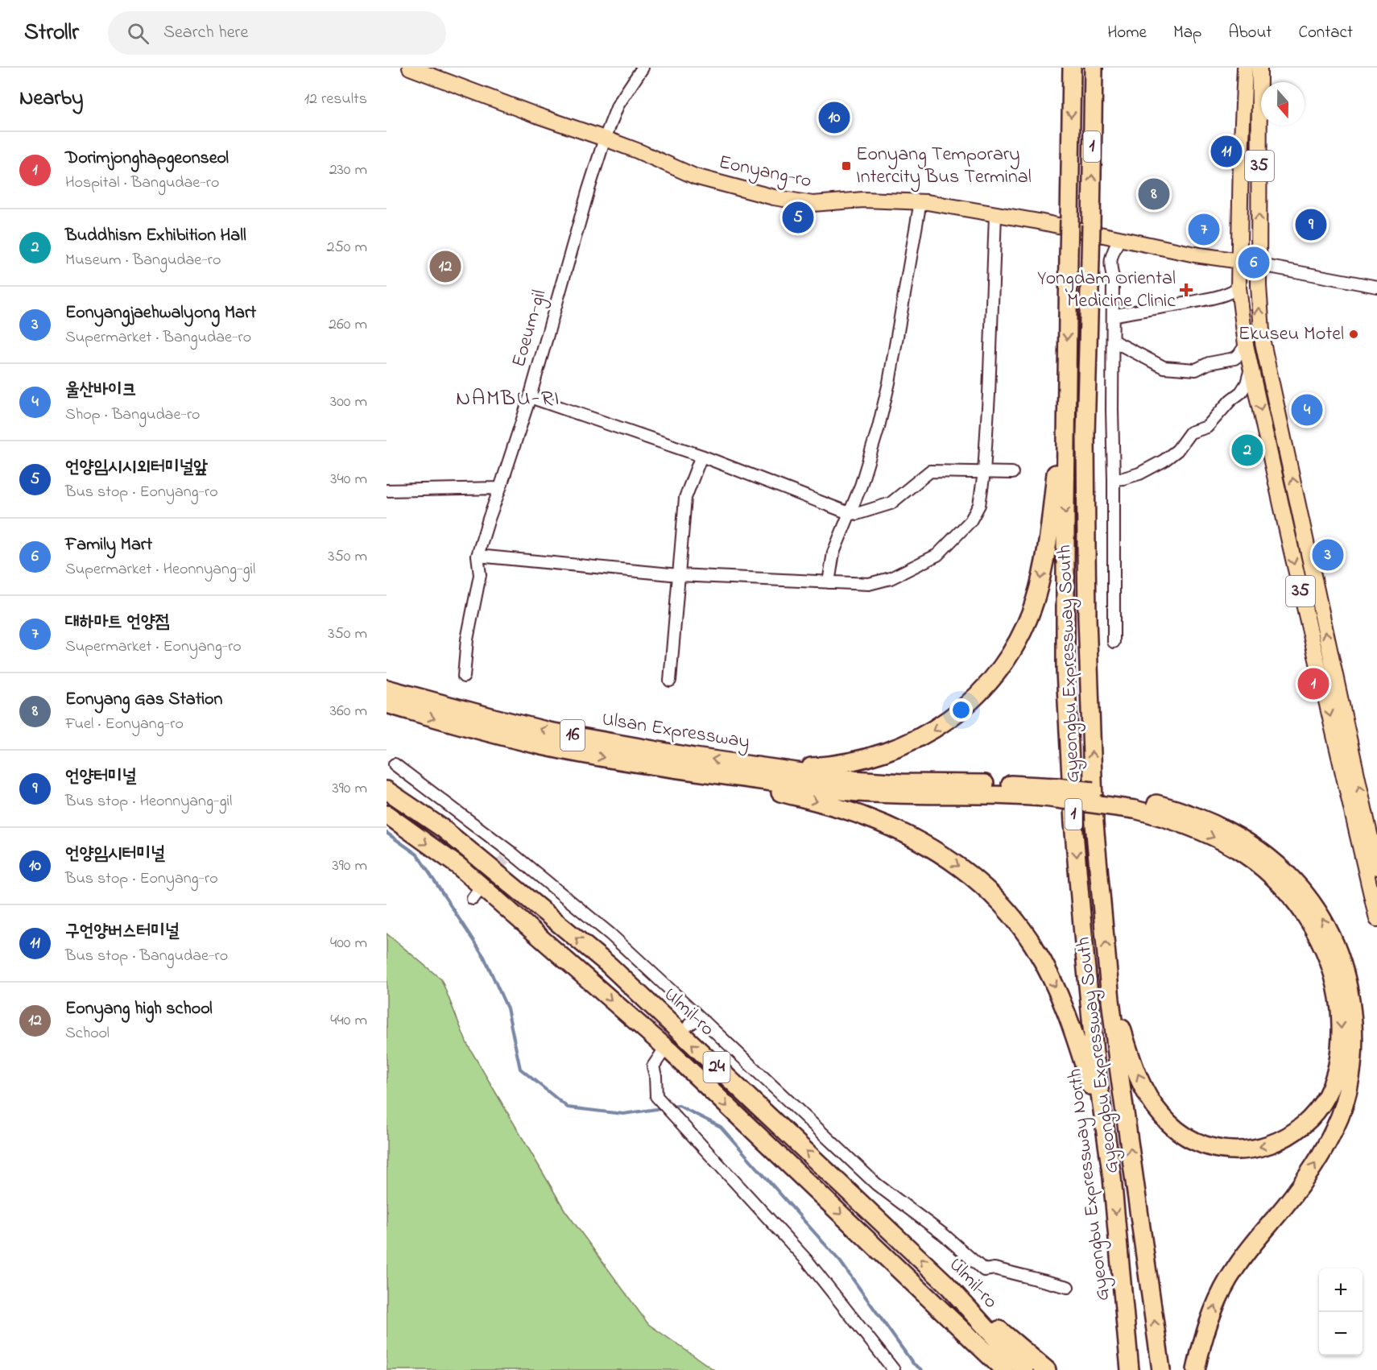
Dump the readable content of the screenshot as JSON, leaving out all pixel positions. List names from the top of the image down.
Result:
{
  "streets": {
    "highway": [
      "1",
      "Gyeongbu Expressway South",
      "Ulsan Expressway",
      "16",
      "Ulmil-ro",
      "24",
      "Gyeongbu Expressway North"
    ],
    "main road": ["35", "Eonyang-ro"],
    "street": ["Eoeum-gil"]
  },
  "crossings": [
    ["35", "Eonyang-ro"],
    ["Eonyang-ro", "Eoeum-gil"]
  ],
  "one_way": ["Gyeongbu Expressway South", "Gyeongbu Expressway North"],
  "districts": ["NAMBU-RI"],
  "places": {
    "transit": ["Eonyang Temporary Intercity Bus Terminal"],
    "health": ["Yongdam Oriental Medicine Clinic"],
    "other": ["Ekuseu Motel"]
  },
  "north": "bottom",
  "page": {
    "header": "Strollr",
    "search": "Search here",
    "nav": [
      "Home",
      "Map",
      "About",
      "Contact"
    ],
    "heading": ["Nearby", "12 results"],
    "pins": [
      "10",
      "11",
      "8",
      "5",
      "9",
      "7",
      "6",
      "12",
      "4",
      "2",
      "3",
      "1"
    ],
    "list": [
      {
        "mark": "1",
        "name": "Dorimjonghapgeonseol",
        "note": "Hospital · Bangudae-ro",
        "value": "230 m"
      },
      {
        "mark": "2",
        "name": "Buddhism Exhibition Hall",
        "note": "Museum · Bangudae-ro",
        "value": "250 m"
      },
      {
        "mark": "3",
        "name": "Eonyangjaehwalyong Mart",
        "note": "Supermarket · Bangudae-ro",
        "value": "260 m"
      },
      {
        "mark": "4",
        "name": "울산바이크",
        "note": "Shop · Bangudae-ro",
        "value": "300 m"
      },
      {
        "mark": "5",
        "name": "언양임시시외터미널앞",
        "note": "Bus stop · Eonyang-ro",
        "value": "340 m"
      },
      {
        "mark": "6",
        "name": "Family Mart",
        "note": "Supermarket · Heonnyang-gil",
        "value": "350 m"
      },
      {
        "mark": "7",
        "name": "대하마트 언양점",
        "note": "Supermarket · Eonyang-ro",
        "value": "350 m"
      },
      {
        "mark": "8",
        "name": "Eonyang Gas Station",
        "note": "Fuel · Eonyang-ro",
        "value": "360 m"
      },
      {
        "mark": "9",
        "name": "언양터미널",
        "note": "Bus stop · Heonnyang-gil",
        "value": "390 m"
      },
      {
        "mark": "10",
        "name": "언양임시터미널",
        "note": "Bus stop · Eonyang-ro",
        "value": "390 m"
      },
      {
        "mark": "11",
        "name": "구언양버스터미널",
        "note": "Bus stop · Bangudae-ro",
        "value": "400 m"
      },
      {
        "mark": "12",
        "name": "Eonyang high school",
        "note": "School",
        "value": "440 m"
      }
    ],
    "map_buttons": ["+", "−"]
  }
}
